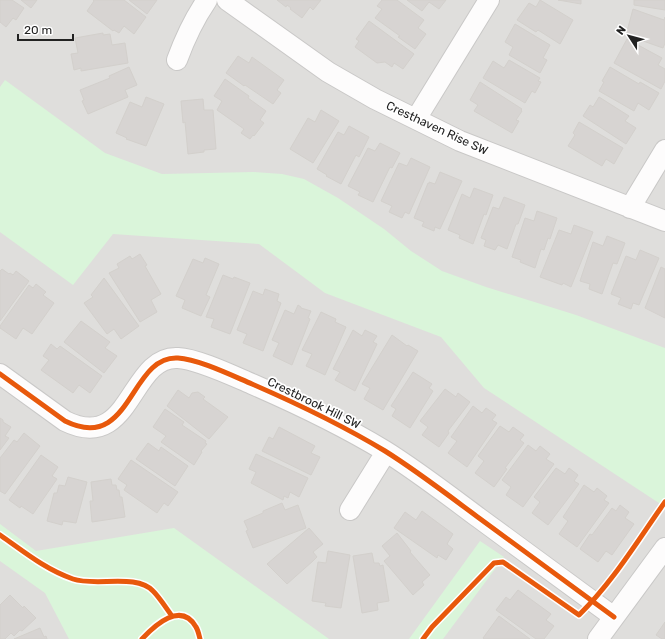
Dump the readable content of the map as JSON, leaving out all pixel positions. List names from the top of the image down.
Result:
{
  "streets": {
    "street": ["Cresthaven Rise SW", "Crestbrook Hill SW"]
  },
  "scale_bar": "20 m",
  "north": "top left"
}
